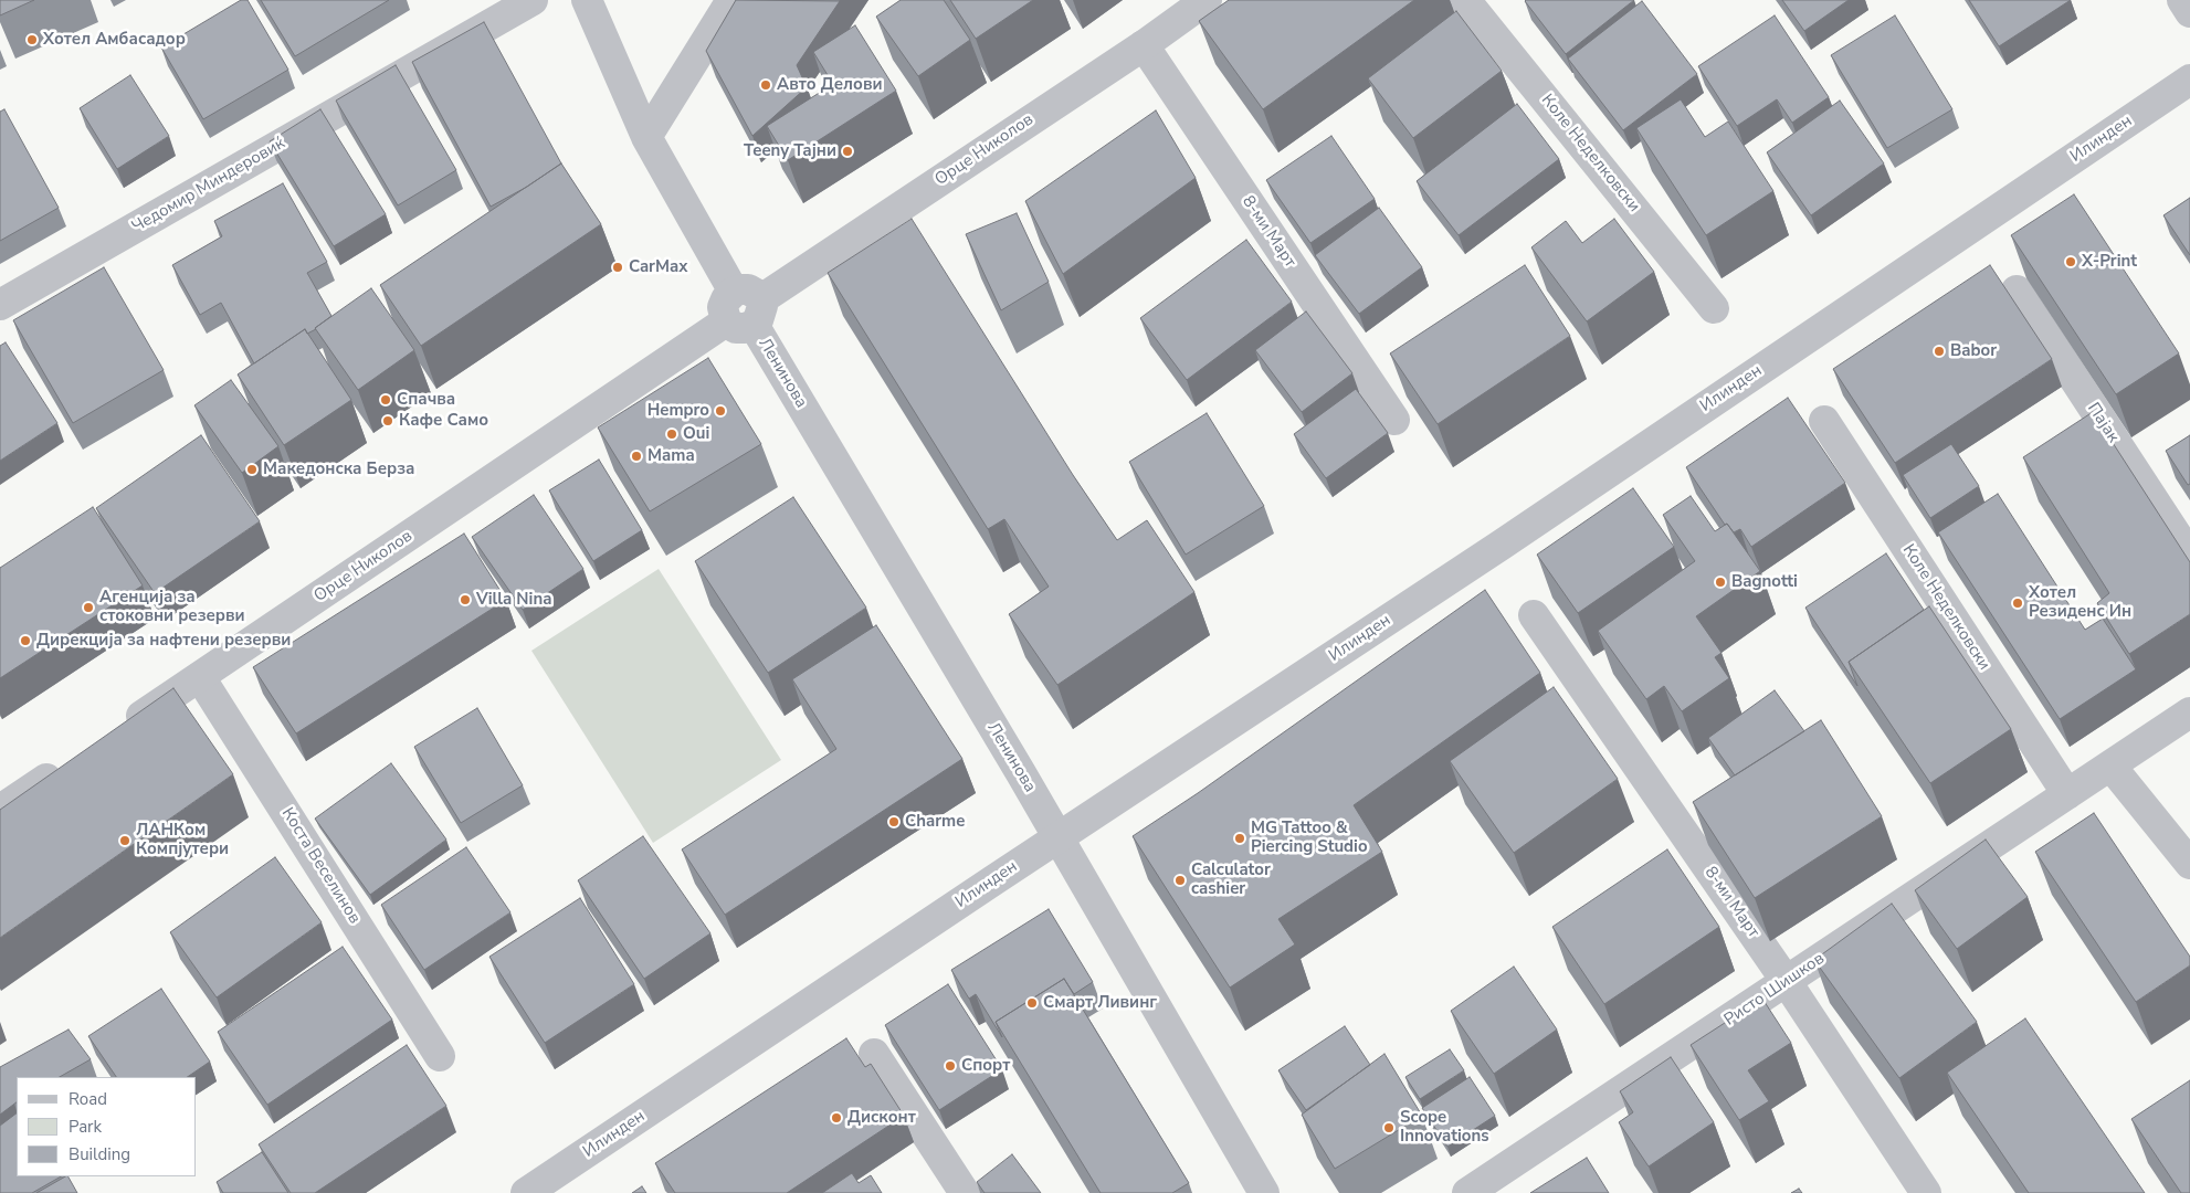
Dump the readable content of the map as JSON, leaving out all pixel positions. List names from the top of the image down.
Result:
{
  "streets": {
    "street": [
      "Илинден",
      "Орце Николов",
      "Коле Неделковски",
      "Чедомир Миндеровиќ",
      "8-ми Март",
      "Ленинова",
      "Пајак",
      "Коста Веселинов",
      "Ристо Шишков"
    ]
  },
  "crossings": [
    ["Илинден", "Ленинова"],
    ["Орце Николов", "8-ми Март"],
    ["Орце Николов", "Ленинова"],
    ["Орце Николов", "Коста Веселинов"],
    ["Коле Неделковски", "Ристо Шишков"],
    ["8-ми Март", "Ристо Шишков"]
  ],
  "places": [
    "Хотел Амбасадор",
    "Авто Делови",
    "Teeny Тајни",
    "X-Print",
    "CarMax",
    "Babor",
    "Спачва",
    "Hempro",
    "Кафе Само",
    "Oui",
    "Mama",
    "Македонска Берза",
    "Bagnotti",
    "Villa Nina",
    "Хотел Резиденс Ин",
    "Агенција за стоковни резерви",
    "Дирекција за нафтени резерви",
    "Charme",
    "MG Tattoo & Piercing Studio",
    "ЛАНКом Компјутери",
    "Calculator cashier",
    "Смарт Ливинг",
    "Спорт",
    "Дисконт",
    "Scope Innovations"
  ],
  "legend": ["Road", "Park", "Building"]
}
